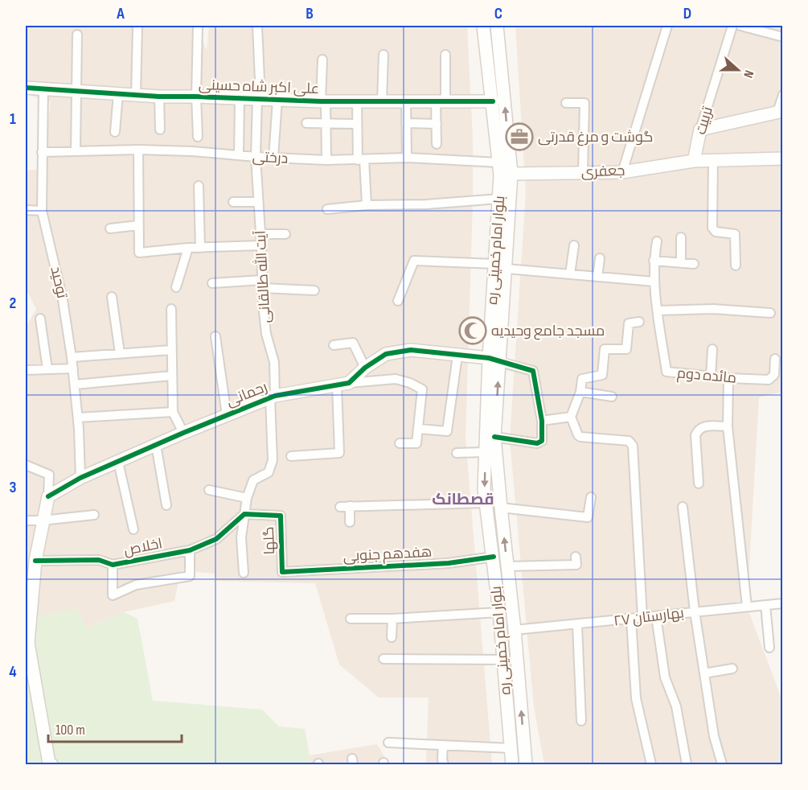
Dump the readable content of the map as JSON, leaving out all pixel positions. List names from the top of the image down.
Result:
{
  "streets": {
    "street": [
      "علی اکبر شاه حسینی",
      "تربیت",
      "درختی",
      "جعفری",
      "بلوار امام خمینی ره",
      "آیت الله طالقانی",
      "توحید",
      "مائده دوم",
      "رحمانی",
      "گلها",
      "اخلاص",
      "هفدهم جنوبی",
      "بهارستان ۲۷"
    ]
  },
  "crossings": [
    ["علی اکبر شاه حسینی", "بلوار امام خمینی ره"],
    ["علی اکبر شاه حسینی", "آیت الله طالقانی"],
    ["علی اکبر شاه حسینی", "توحید"],
    ["تربیت", "جعفری"],
    ["درختی", "بلوار امام خمینی ره"],
    ["درختی", "آیت الله طالقانی"],
    ["درختی", "توحید"],
    ["جعفری", "بلوار امام خمینی ره"],
    ["بلوار امام خمینی ره", "هفدهم جنوبی"],
    ["بلوار امام خمینی ره", "بهارستان ۲۷"],
    ["آیت الله طالقانی", "رحمانی"],
    ["توحید", "رحمانی"],
    ["گلها", "اخلاص"],
    ["گلها", "هفدهم جنوبی"]
  ],
  "districts": ["قصطانک"],
  "places": {
    "office": ["گوشت و مرغ قدرتی"],
    "mosque": ["مسجد جامع وحیدیه"]
  },
  "scale_bar": "100 m",
  "north": "right",
  "grid": {
    "columns": [
      "A",
      "B",
      "C",
      "D"
    ],
    "rows": [
      "1",
      "2",
      "3",
      "4"
    ]
  }
}
